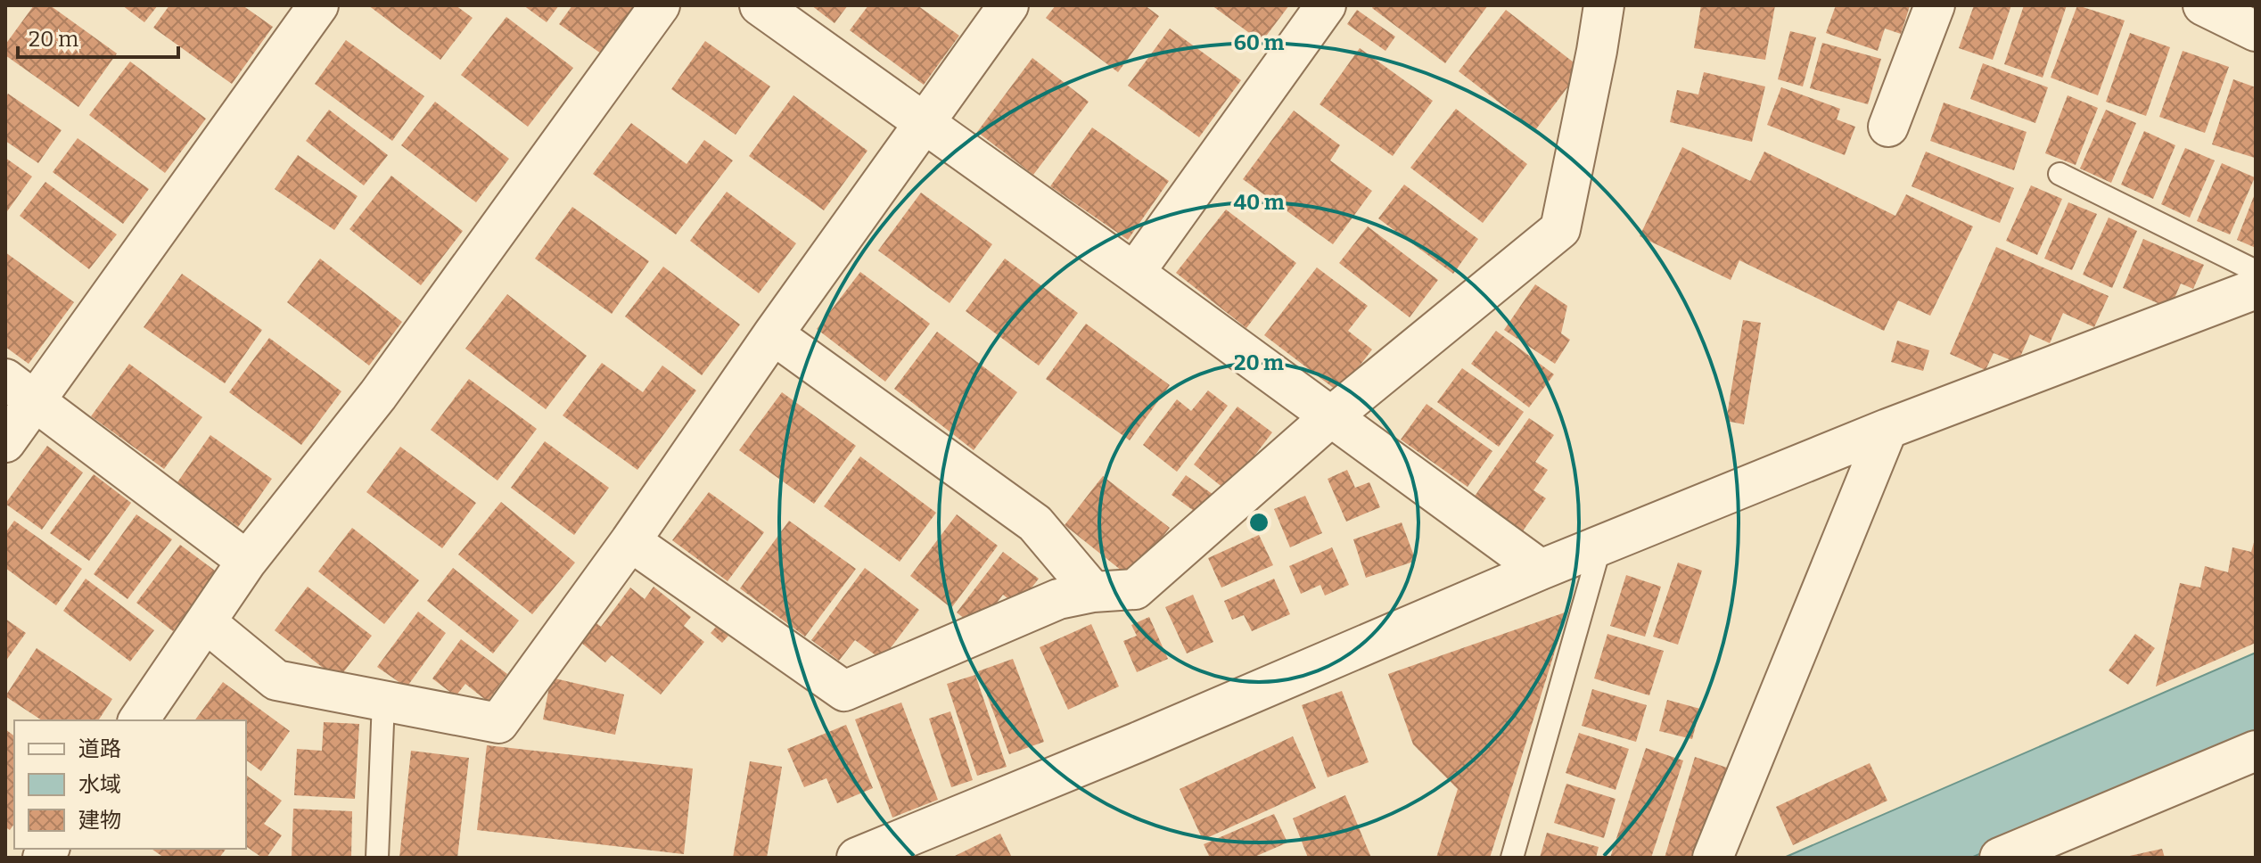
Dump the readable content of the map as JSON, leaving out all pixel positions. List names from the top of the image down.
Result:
{
  "legend": ["道路", "水域", "建物"],
  "scale_bar": "20 m",
  "rings": ["60 m", "40 m", "20 m"]
}
